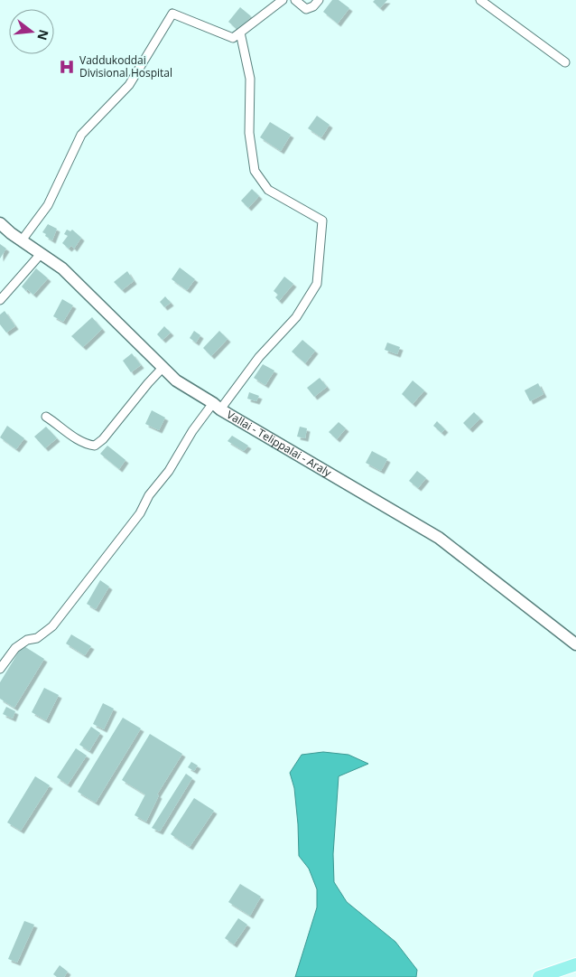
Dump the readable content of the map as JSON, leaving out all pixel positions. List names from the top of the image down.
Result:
{
  "streets": {
    "main road": ["Vallai - Telippalai - Araly"]
  },
  "places": {
    "hospital": ["Vaddukoddai Divisional Hospital"]
  },
  "north": "right"
}
